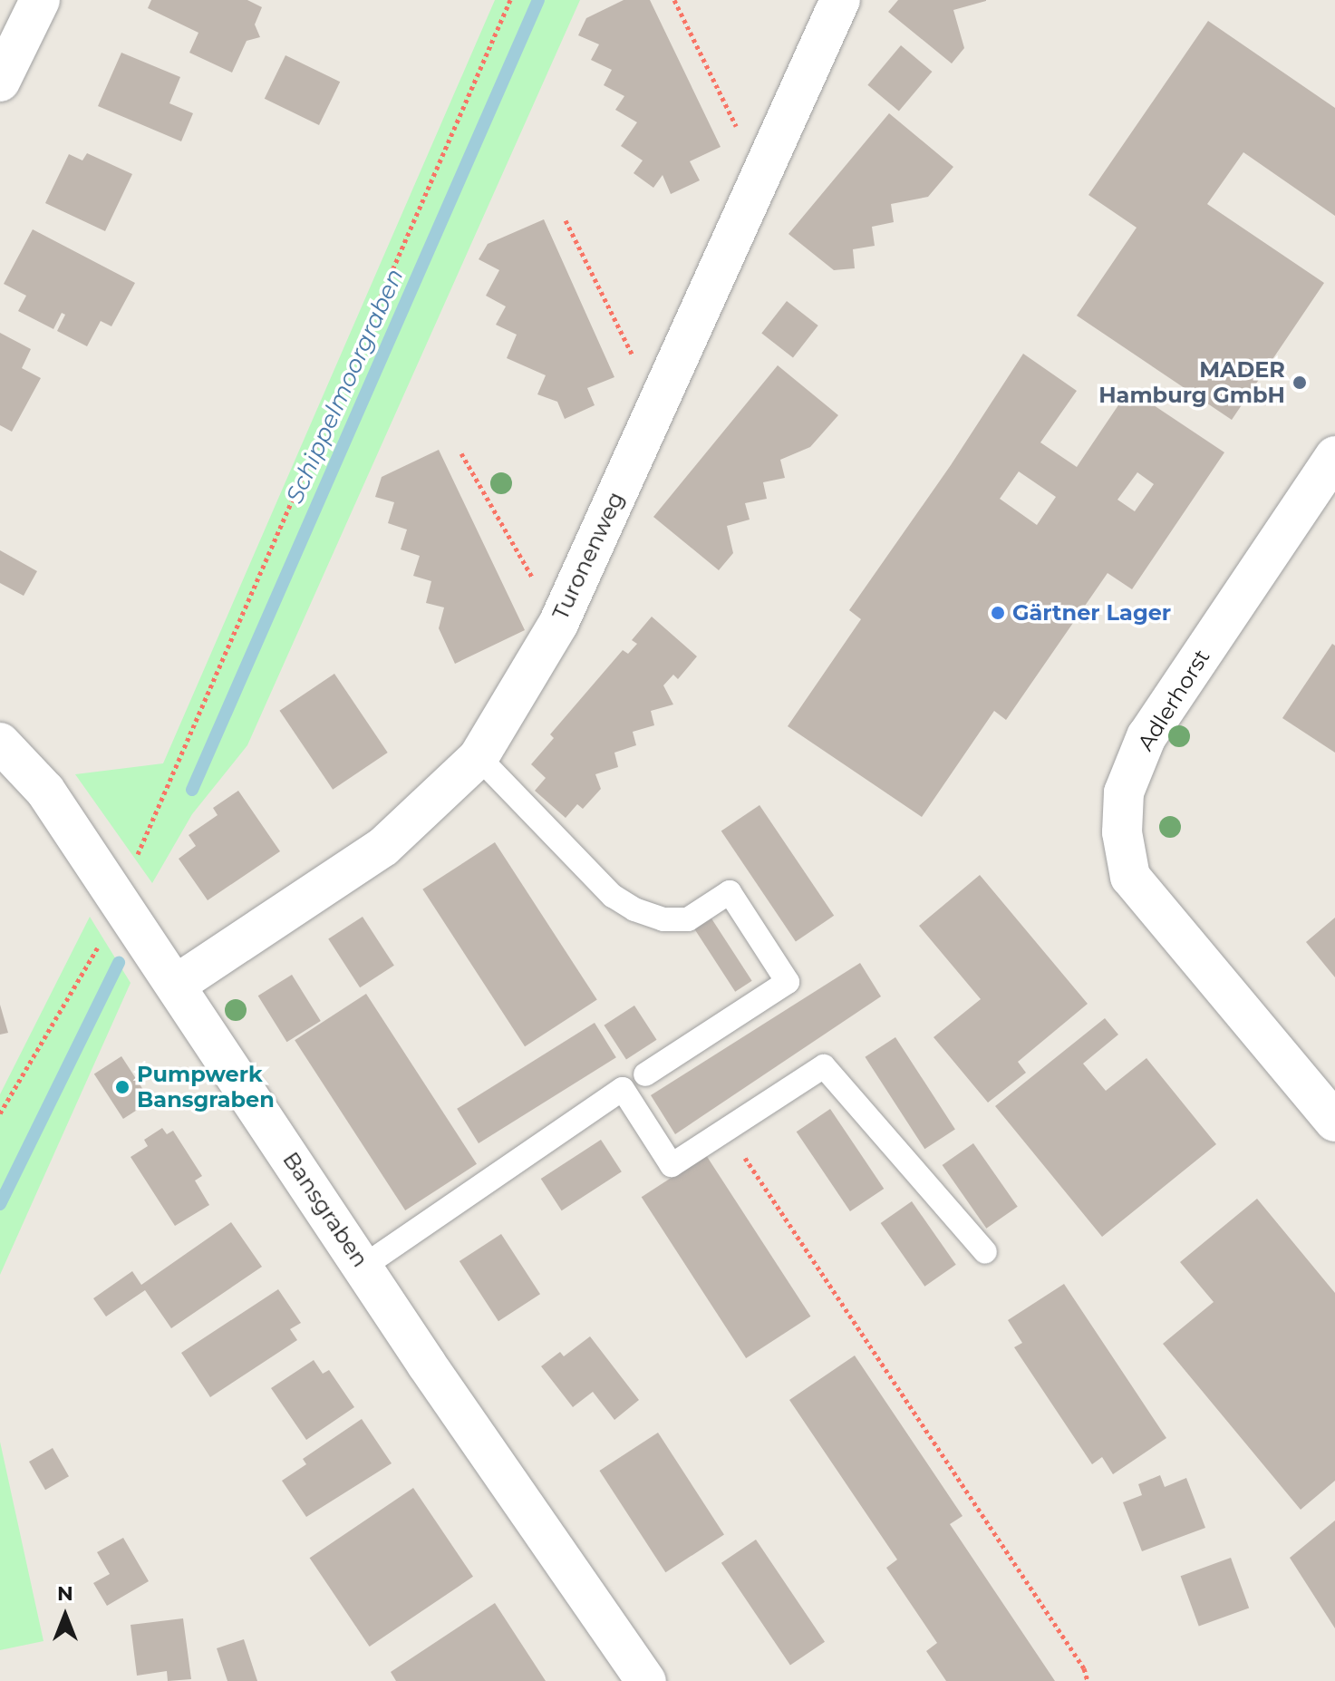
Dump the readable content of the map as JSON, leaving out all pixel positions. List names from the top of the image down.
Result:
{
  "streets": {
    "street": ["Turonenweg", "Adlerhorst", "Bansgraben"]
  },
  "crossings": [
    ["Turonenweg", "Bansgraben"]
  ],
  "water": ["Schippelmoorgraben"],
  "places": ["MADER Hamburg GmbH", "Gärtner Lager", "Pumpwerk Bansgraben"],
  "north": "top"
}
